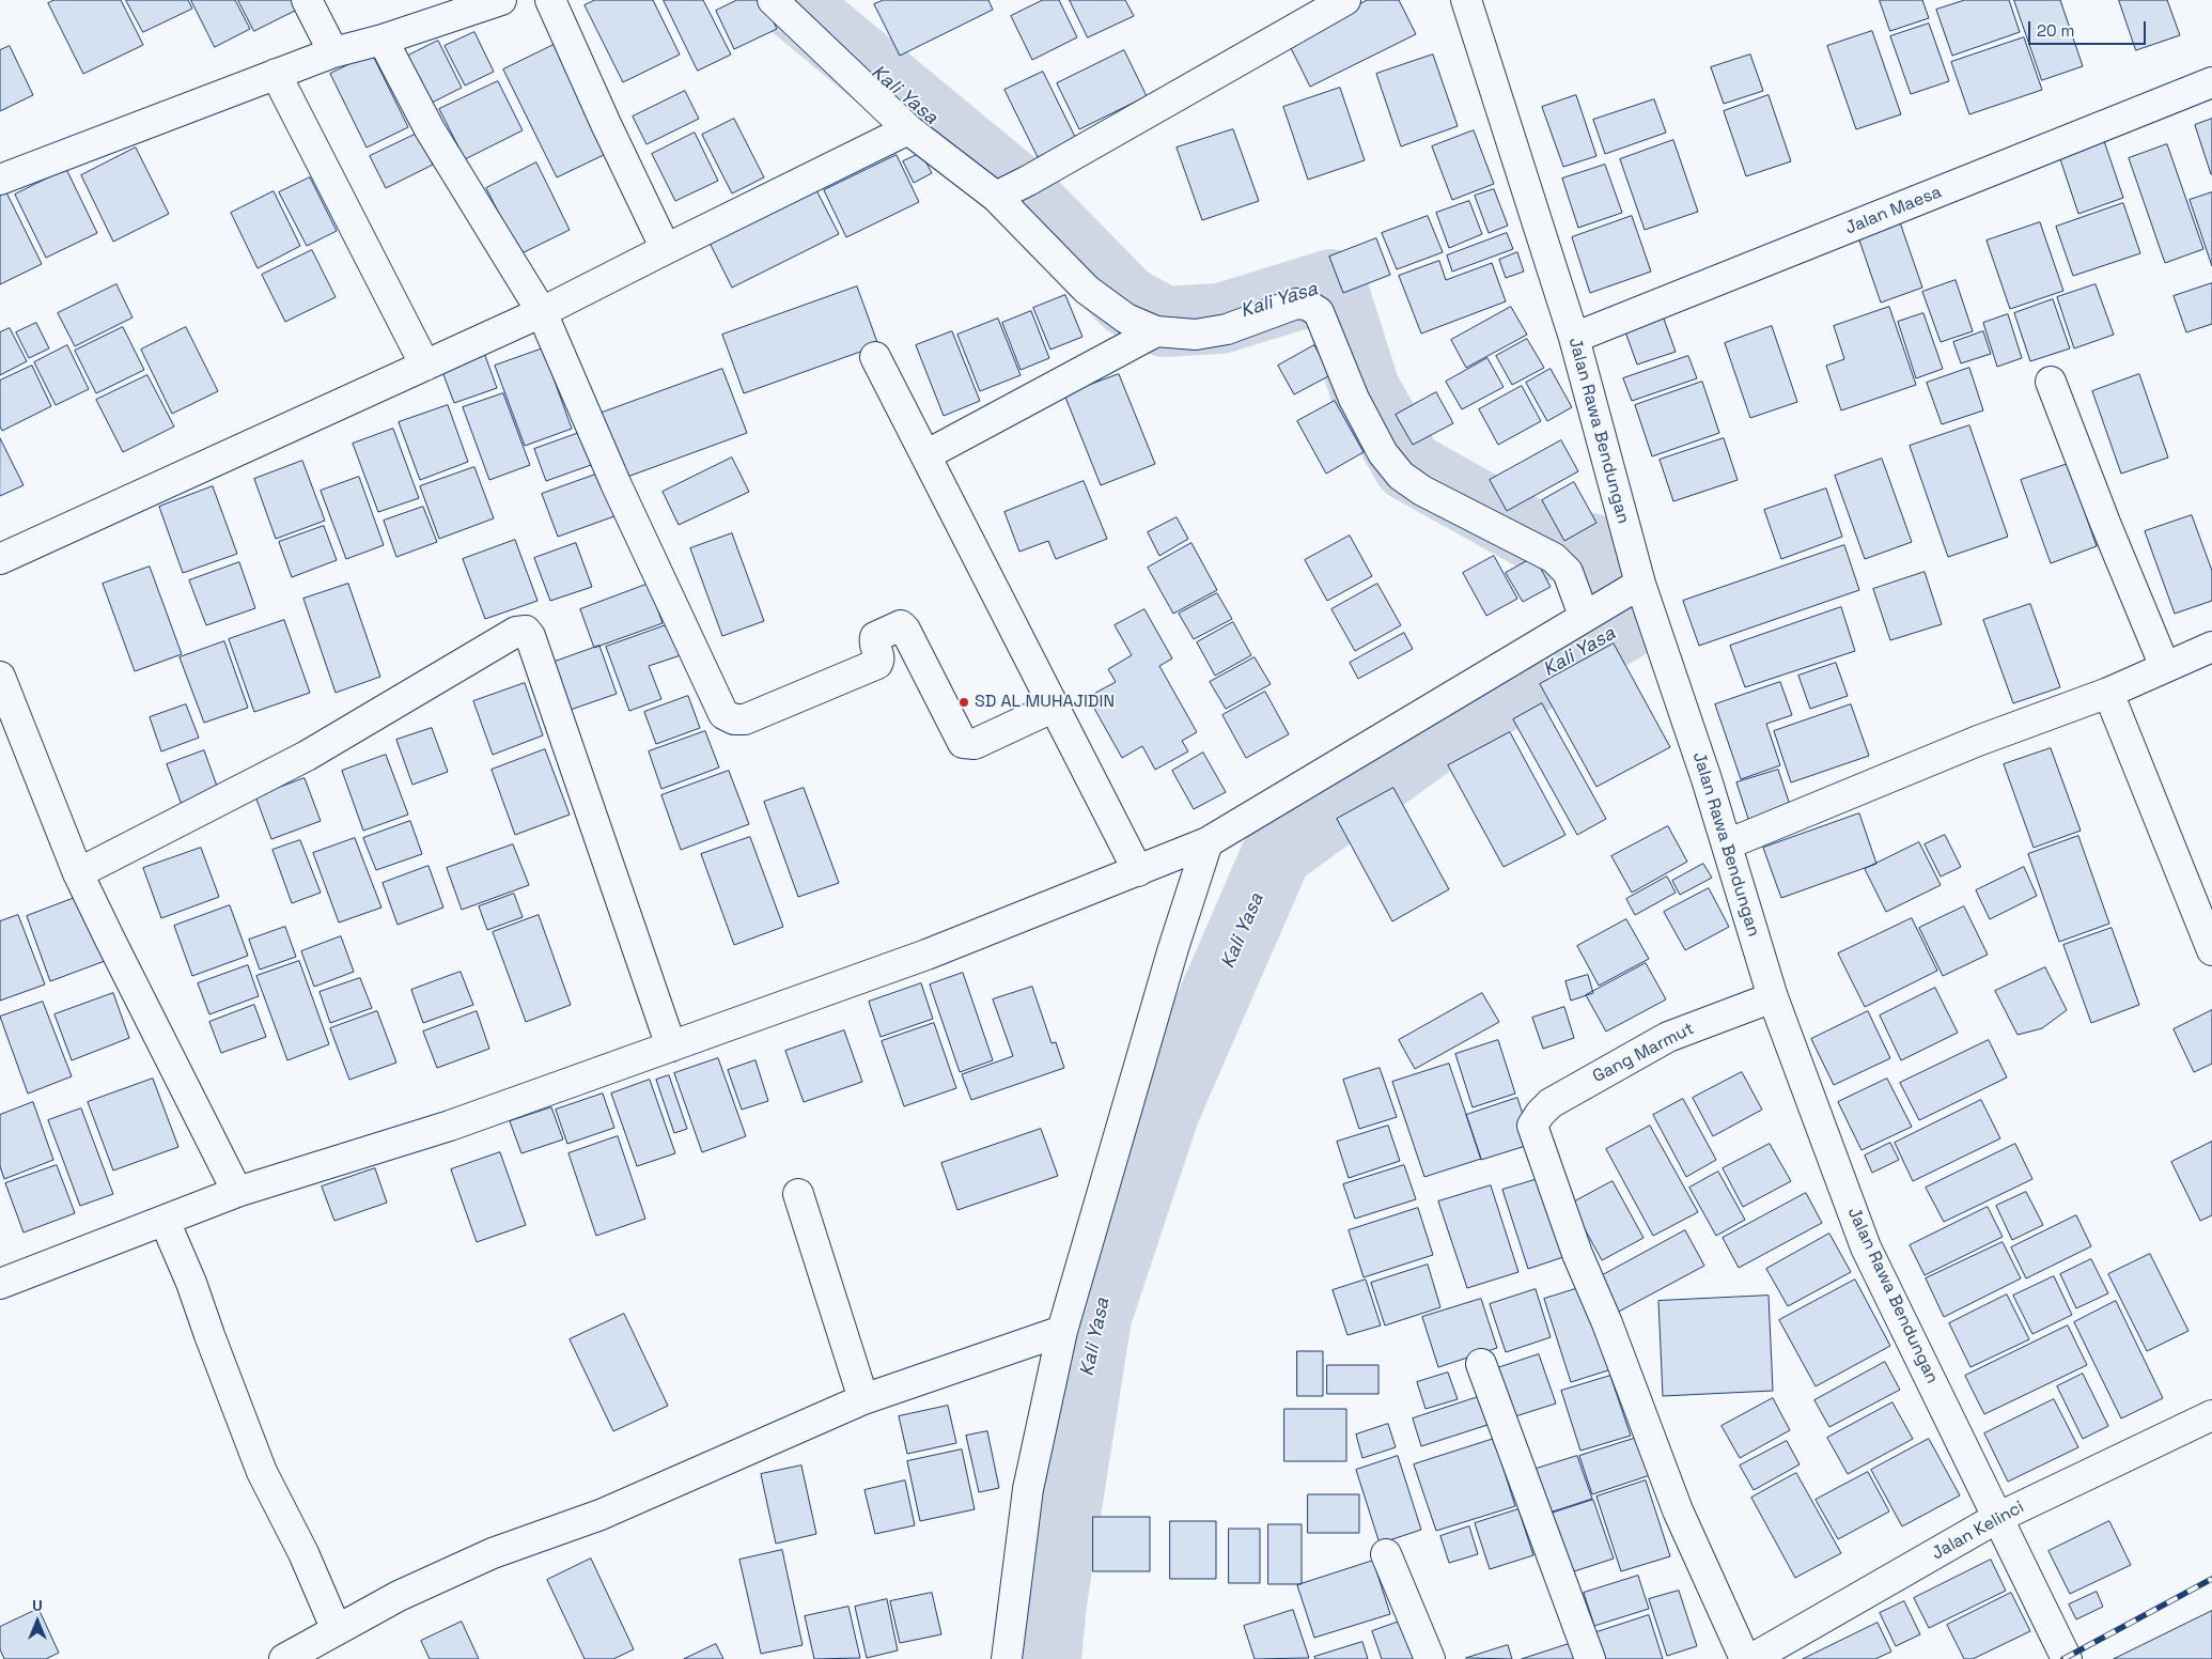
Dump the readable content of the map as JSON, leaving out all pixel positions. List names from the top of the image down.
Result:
{
  "streets": {
    "street": [
      "Jalan Maesa",
      "Jalan Rawa Bendungan",
      "Gang Marmut",
      "Jalan Kelinci"
    ]
  },
  "crossings": [
    ["Jalan Maesa", "Jalan Rawa Bendungan"],
    ["Jalan Rawa Bendungan", "Gang Marmut"],
    ["Jalan Rawa Bendungan", "Jalan Kelinci"]
  ],
  "water": ["Kali Yasa"],
  "places": ["SD AL MUHAJIDIN"],
  "scale_bar": "20 m",
  "north": "top"
}
